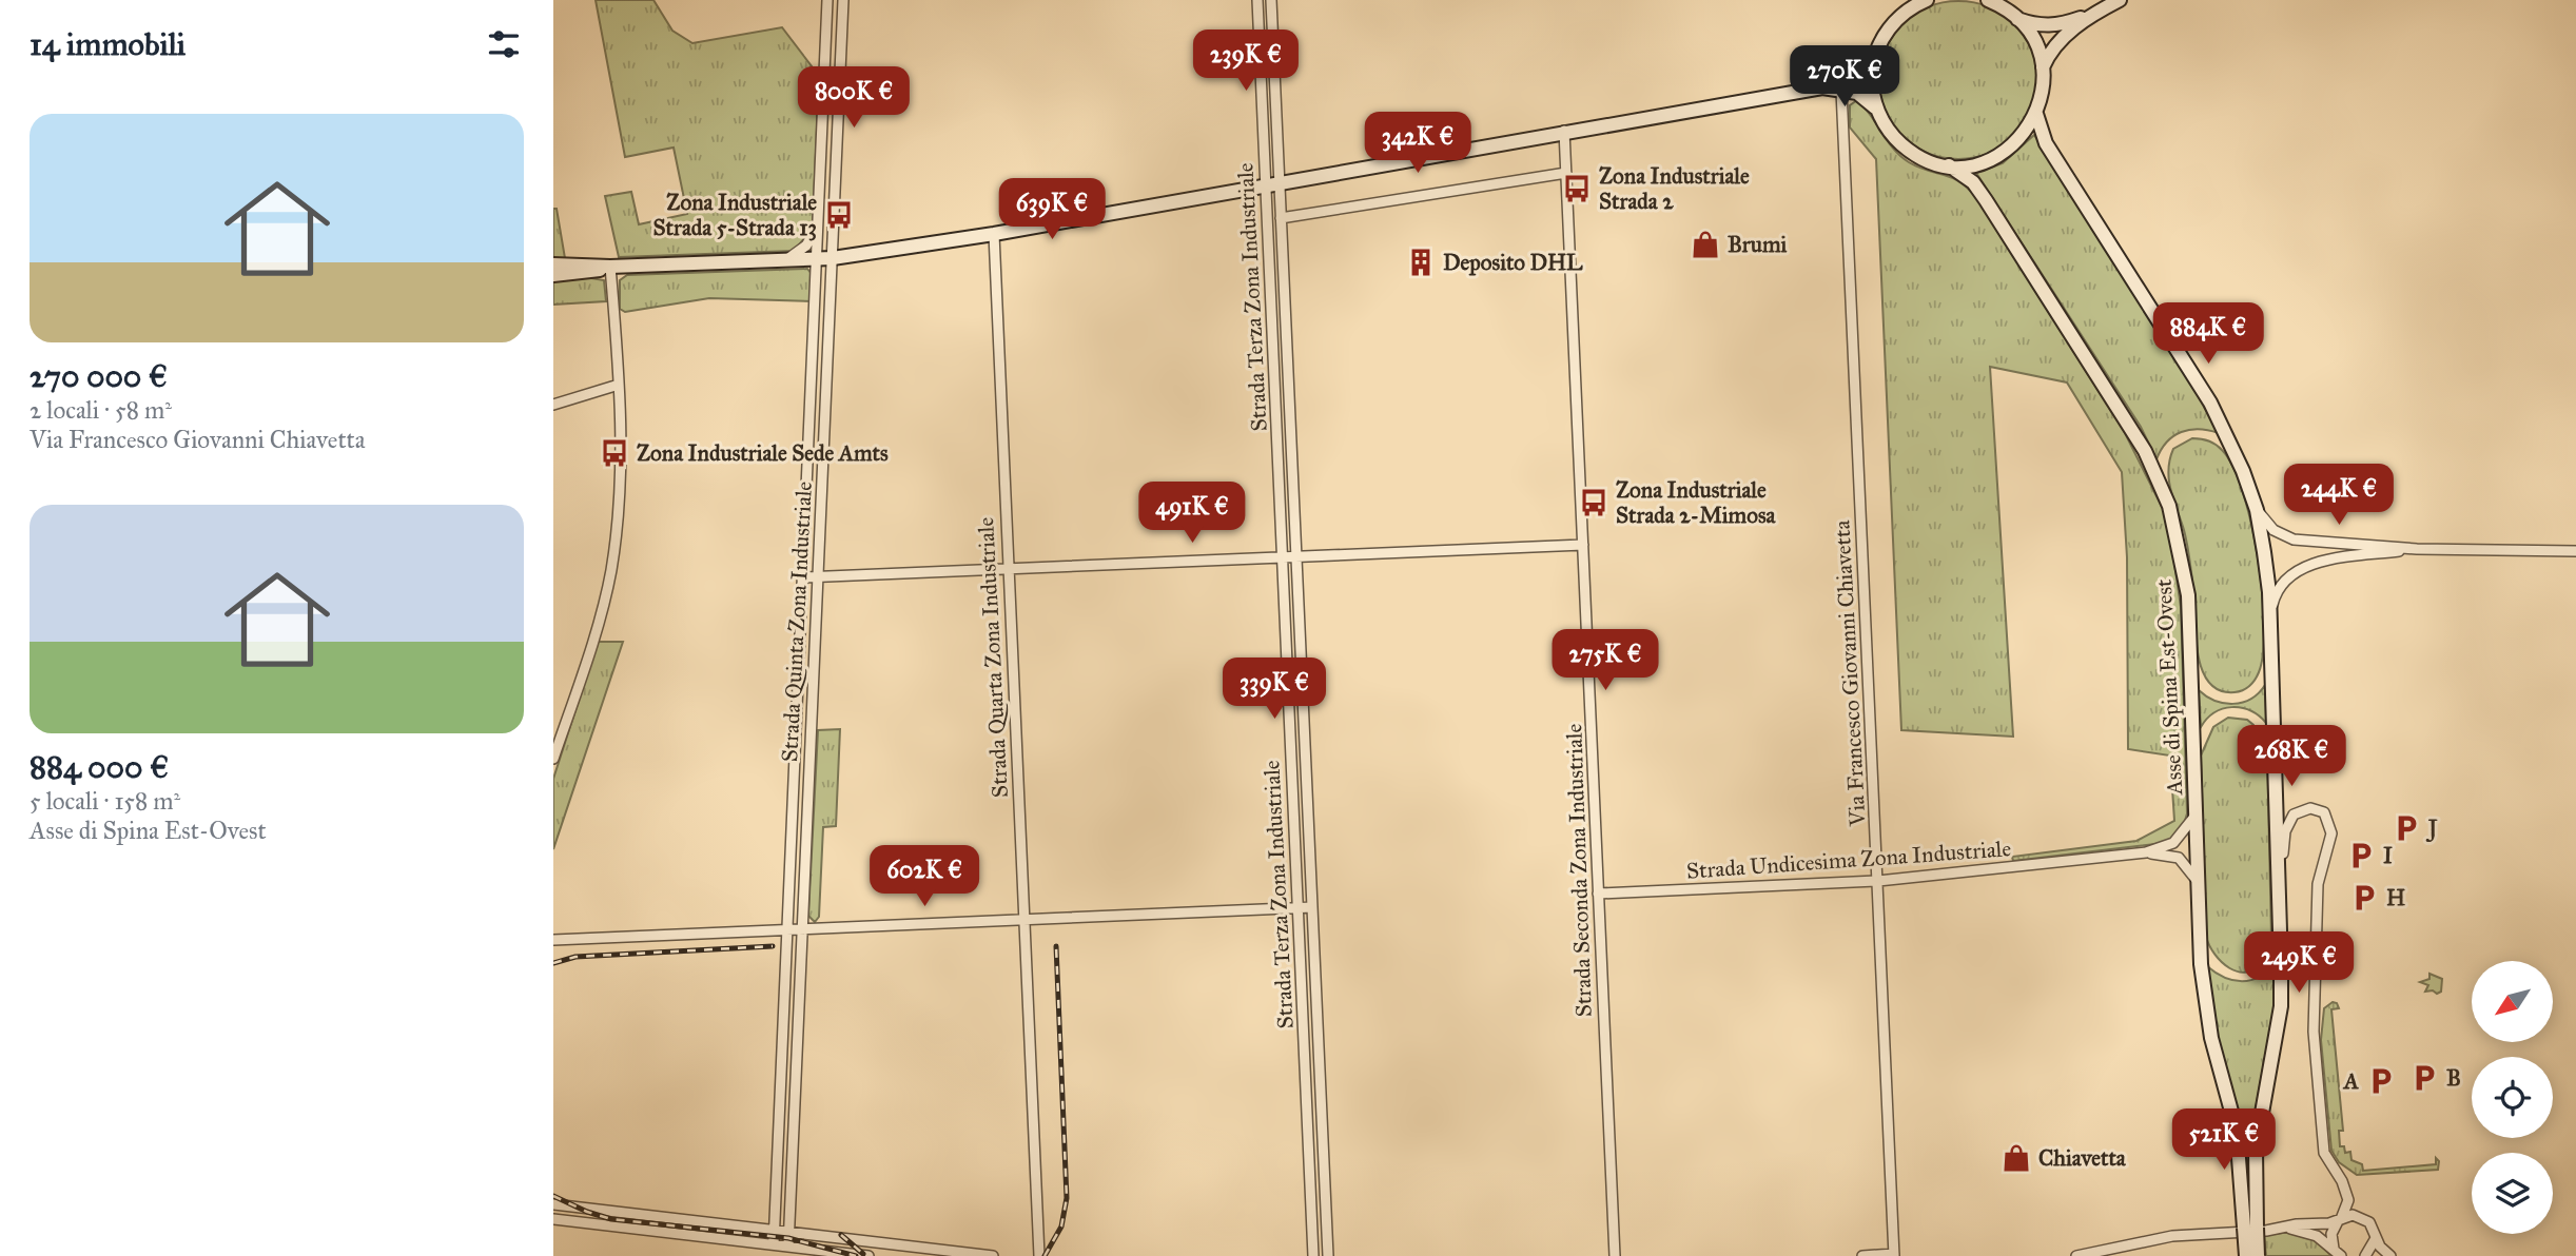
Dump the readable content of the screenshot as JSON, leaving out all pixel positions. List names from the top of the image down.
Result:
{
  "streets": {
    "main road": ["Asse di Spina Est-Ovest"],
    "street": [
      "Strada Terza Zona Industriale",
      "Strada Quinta Zona Industriale",
      "Strada Quarta Zona Industriale",
      "Via Francesco Giovanni Chiavetta",
      "Strada Undicesima Zona Industriale",
      "Strada Seconda Zona Industriale"
    ]
  },
  "crossings": [
    ["Via Francesco Giovanni Chiavetta", "Strada Undicesima Zona Industriale"],
    ["Strada Undicesima Zona Industriale", "Strada Seconda Zona Industriale"]
  ],
  "places": {
    "bus stop": [
      "Zona Industriale Strada 2",
      "Zona Industriale Strada 5-Strada 13",
      "Zona Industriale Sede Amts",
      "Zona Industriale Strada 2-Mimosa"
    ],
    "shop": ["Brumi", "Chiavetta"],
    "building": ["Deposito DHL"],
    "parking": [
      "J",
      "I",
      "H",
      "B",
      "A"
    ]
  },
  "north": "bottom left",
  "page": {
    "heading": "14 immobili",
    "price": [
      "239K €",
      "270K €",
      "800K €",
      "342K €",
      "639K €",
      "884K €",
      "244K €",
      "491K €",
      "275K €",
      "339K €",
      "268K €",
      "602K €",
      "249K €",
      "521K €"
    ],
    "list": [
      {
        "name": "270 000 €",
        "note": "2 locali · 58 m² · Via Francesco Giovanni Chiavetta"
      },
      {
        "name": "884 000 €",
        "note": "5 locali · 158 m² · Asse di Spina Est-Ovest"
      }
    ]
  }
}
